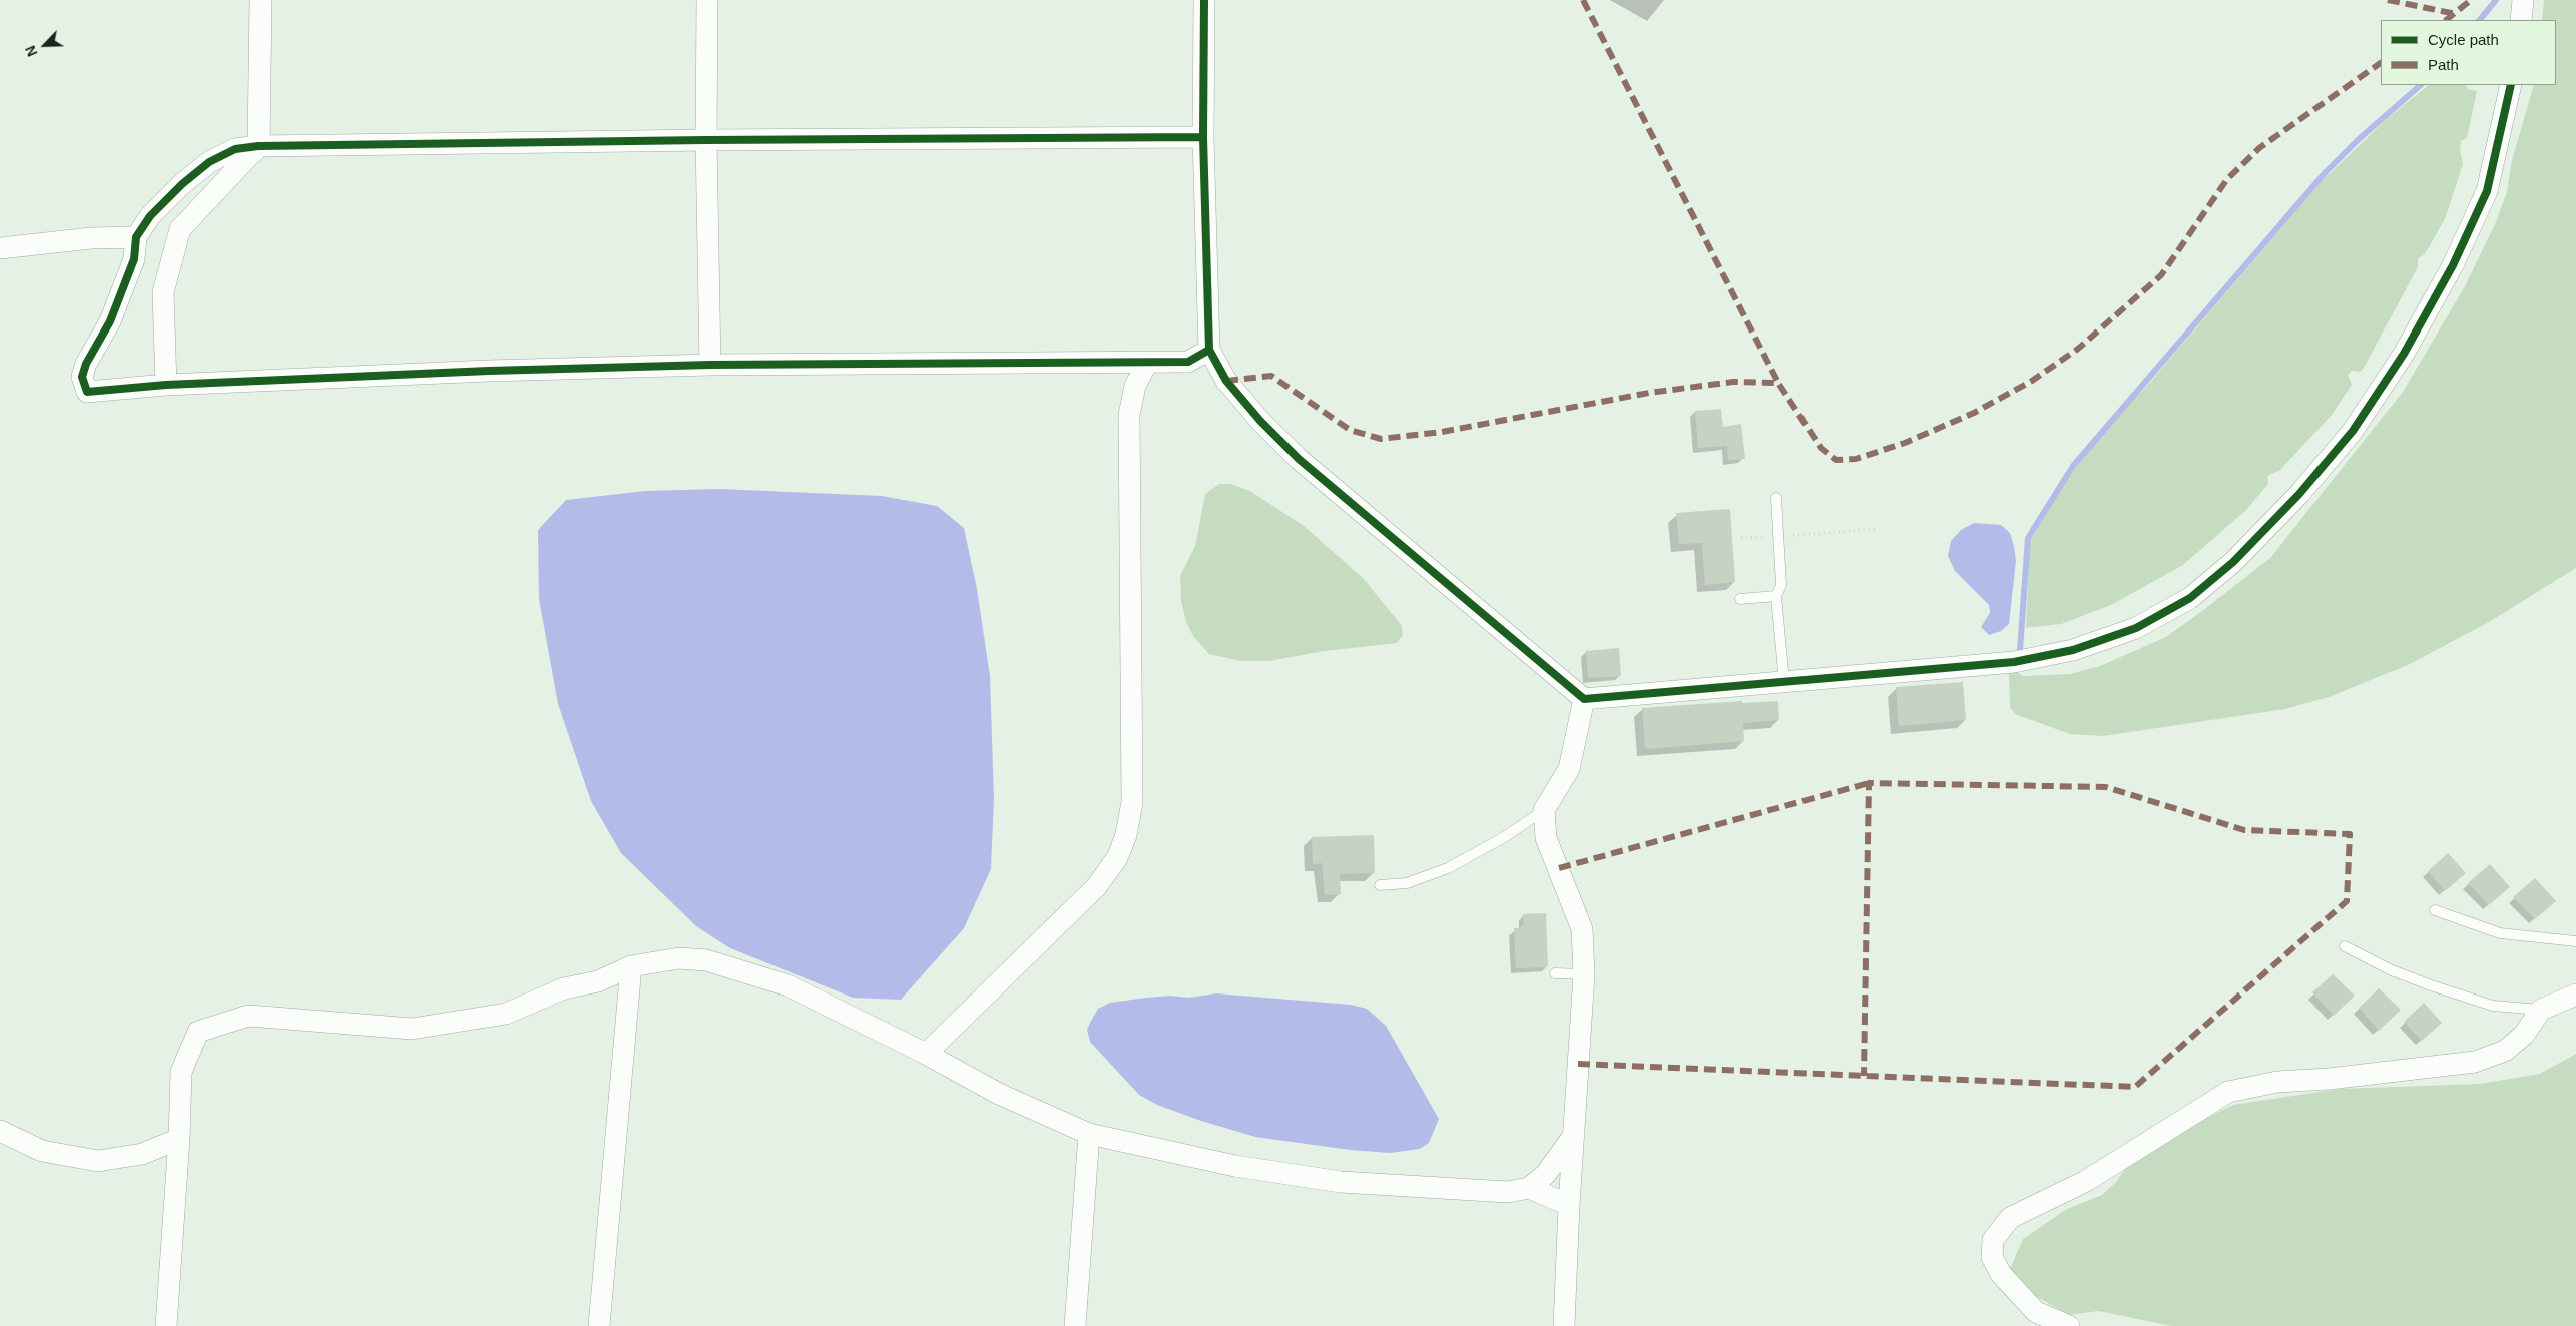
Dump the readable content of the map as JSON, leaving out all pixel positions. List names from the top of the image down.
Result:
{
  "legend": ["Cycle path", "Path"],
  "north": "bottom left"
}
